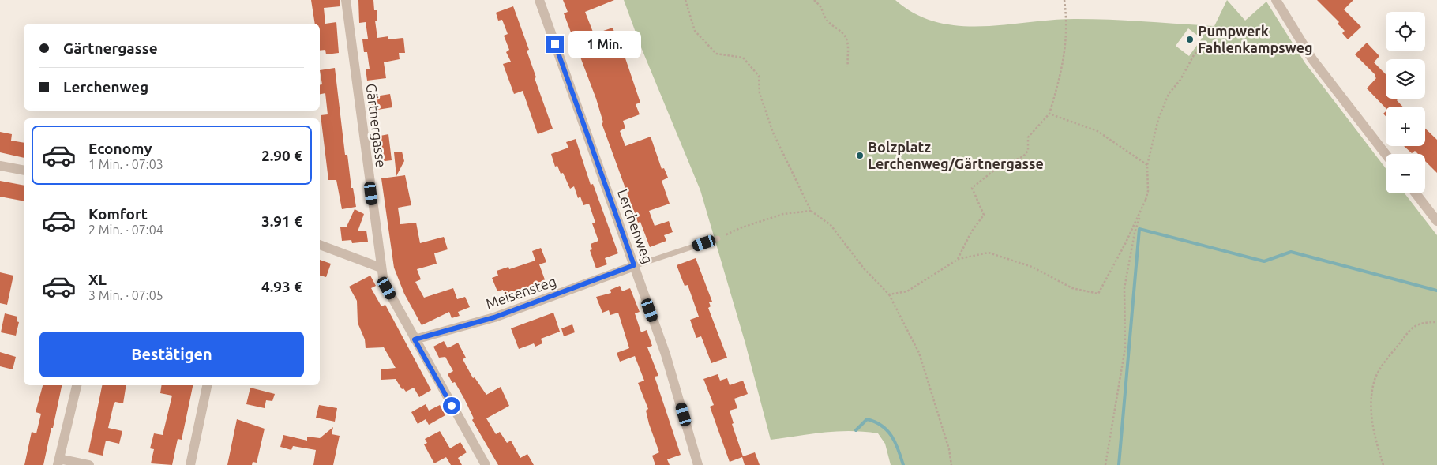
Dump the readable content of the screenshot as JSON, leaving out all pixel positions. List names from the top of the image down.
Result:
{
  "streets": {
    "street": ["Gärtnergasse", "Lerchenweg", "Meisensteg"]
  },
  "crossings": [
    ["Gärtnergasse", "Meisensteg"],
    ["Lerchenweg", "Meisensteg"]
  ],
  "places": ["Pumpwerk Fahlenkampsweg", "Bolzplatz Lerchenweg/Gärtnergasse"],
  "page": {
    "map_buttons": ["+", "−"],
    "banner": ["Gärtnergasse", "Lerchenweg"],
    "bubble": "1 Min.",
    "list": [
      {
        "name": "Economy",
        "note": "1 Min. · 07:03",
        "value": "2.90 €"
      },
      {
        "name": "Komfort",
        "note": "2 Min. · 07:04",
        "value": "3.91 €"
      },
      {
        "name": "XL",
        "note": "3 Min. · 07:05",
        "value": "4.93 €"
      }
    ],
    "buttons": "Bestätigen"
  }
}
